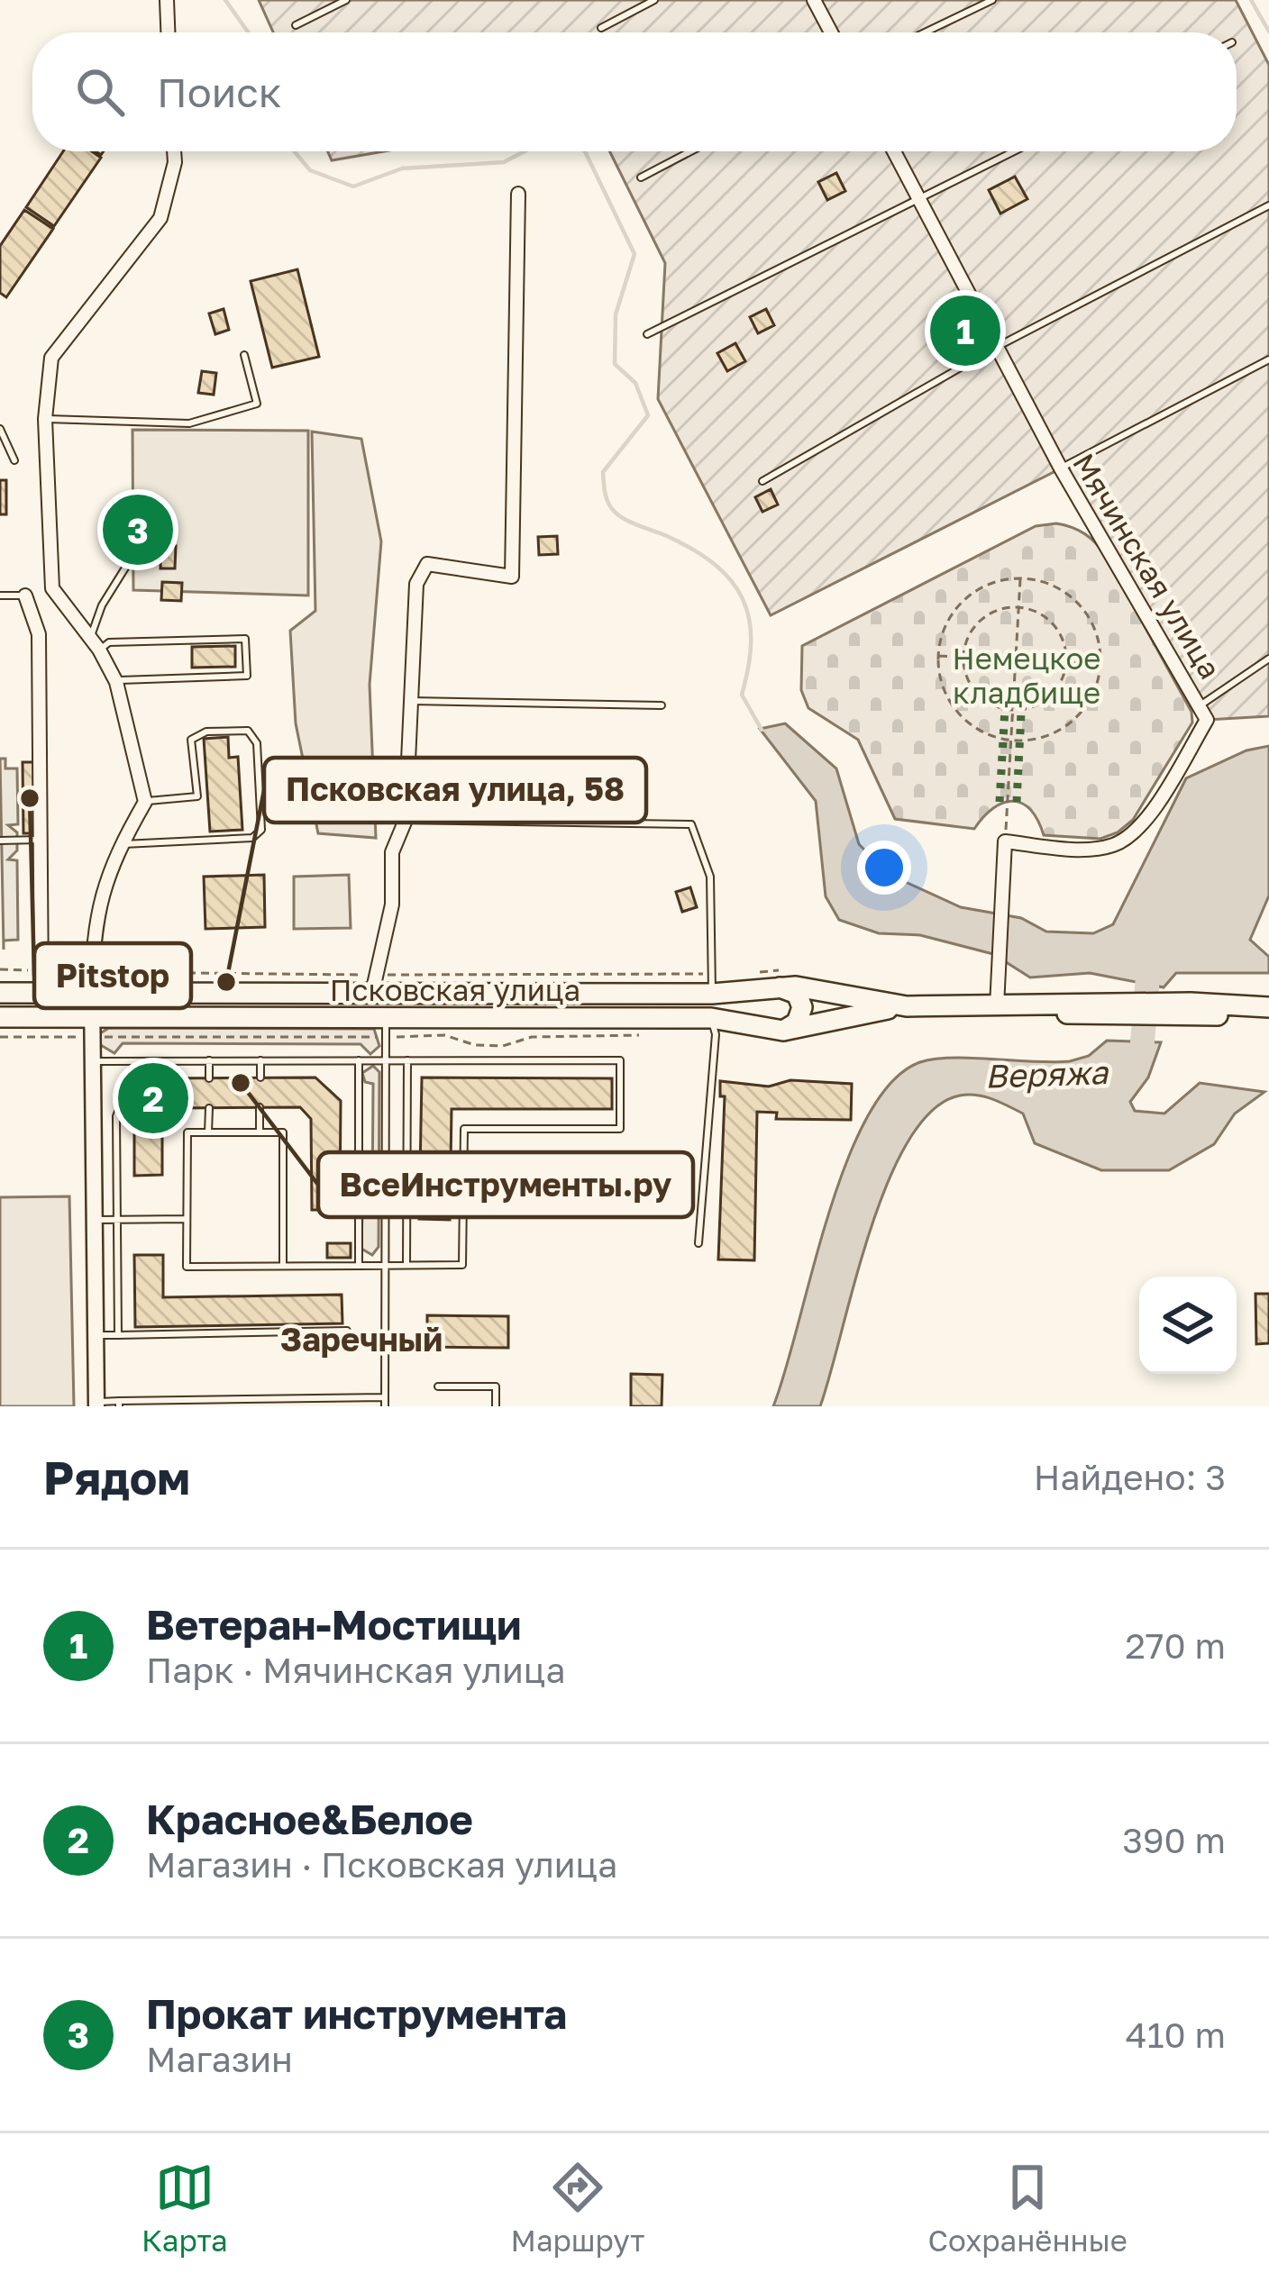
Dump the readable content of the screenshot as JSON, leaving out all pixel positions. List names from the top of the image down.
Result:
{
  "streets": {
    "main road": ["Псковская улица"],
    "street": ["Мячинская улица"]
  },
  "districts": ["Заречный"],
  "water": ["Веряжа"],
  "parks": ["Немецкое кладбище"],
  "places": ["Pitstop", "Псковская улица, 58", "ВсеИнструменты.ру"],
  "page": {
    "search": "Поиск",
    "pins": ["1", "3", "2"],
    "heading": ["Рядом", "Найдено: 3"],
    "list": [
      {
        "mark": "1",
        "name": "Ветеран-Мостищи",
        "note": "Парк · Мячинская улица",
        "value": "270 m"
      },
      {
        "mark": "2",
        "name": "Красное&Белое",
        "note": "Магазин · Псковская улица",
        "value": "390 m"
      },
      {
        "mark": "3",
        "name": "Прокат инструмента",
        "note": "Магазин",
        "value": "410 m"
      }
    ],
    "nav": ["Карта", "Маршрут", "Сохранённые"]
  }
}
